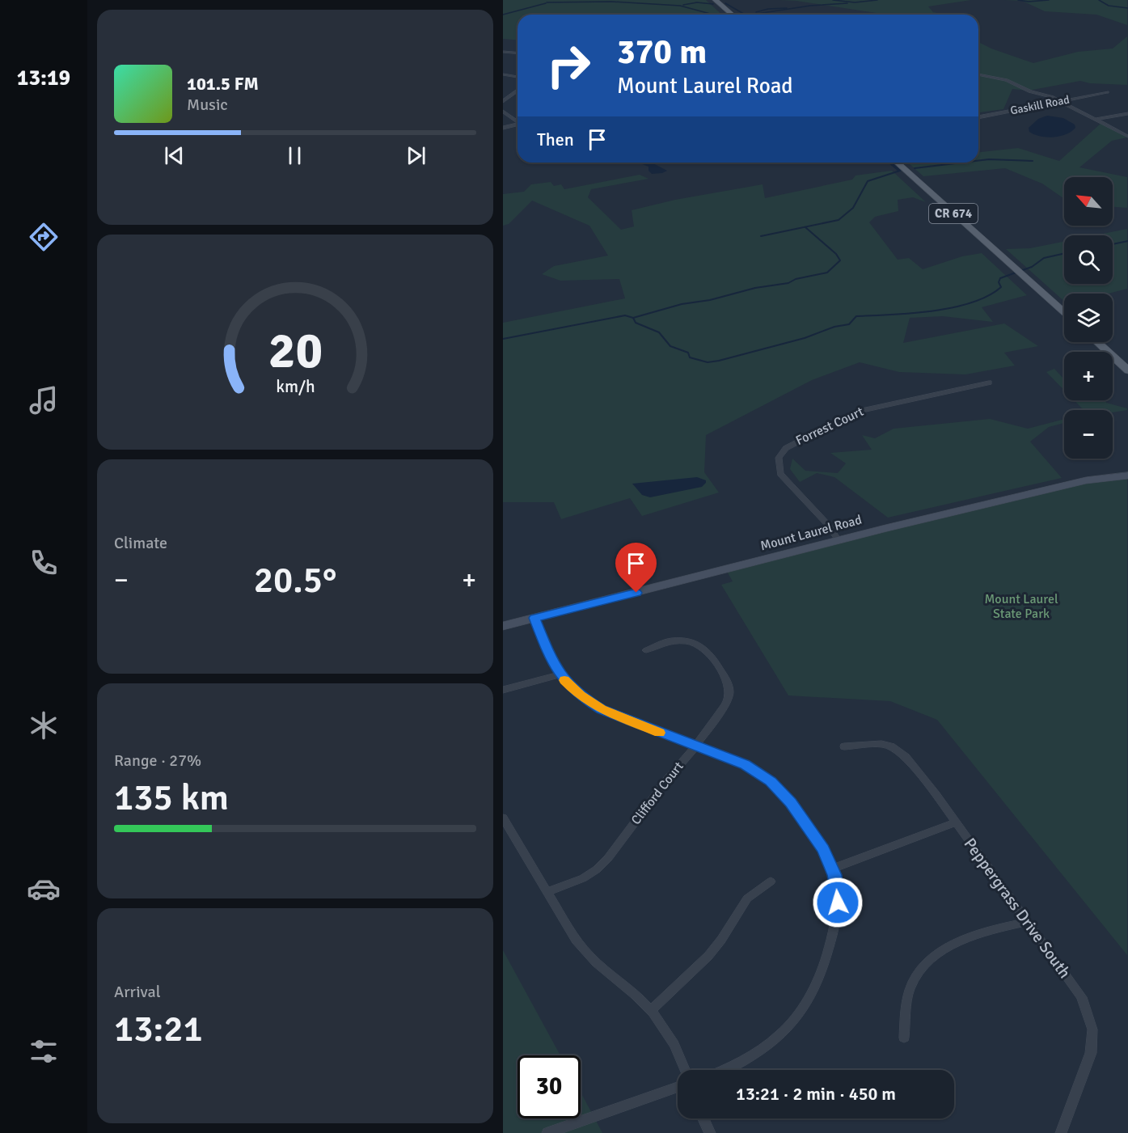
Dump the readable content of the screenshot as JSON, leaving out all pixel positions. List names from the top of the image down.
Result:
{
  "streets": {
    "main road": ["CR 674", "Mount Laurel Road"],
    "street": [
      "Gaskill Road",
      "Forrest Court",
      "Clifford Court",
      "Peppergrass Drive South"
    ]
  },
  "crossings": [
    ["Forrest Court", "Mount Laurel Road"]
  ],
  "parks": ["Mount Laurel State Park"],
  "north": "top left",
  "page": {
    "tabs": "13:19",
    "turn": ["370 m", "Mount Laurel Road"],
    "song": ["101.5 FM", "Music"],
    "then": "Then",
    "map_buttons": ["+", "−"],
    "tile": [
      "Climate",
      ["Range · 27%", "135 km"],
      ["Arrival", "13:21"]
    ],
    "heat": ["−", "20.5°", "+"],
    "limit": "30",
    "trip": "13:21 · 2 min · 450 m",
    "gauge": ["20", "km/h"]
  }
}
